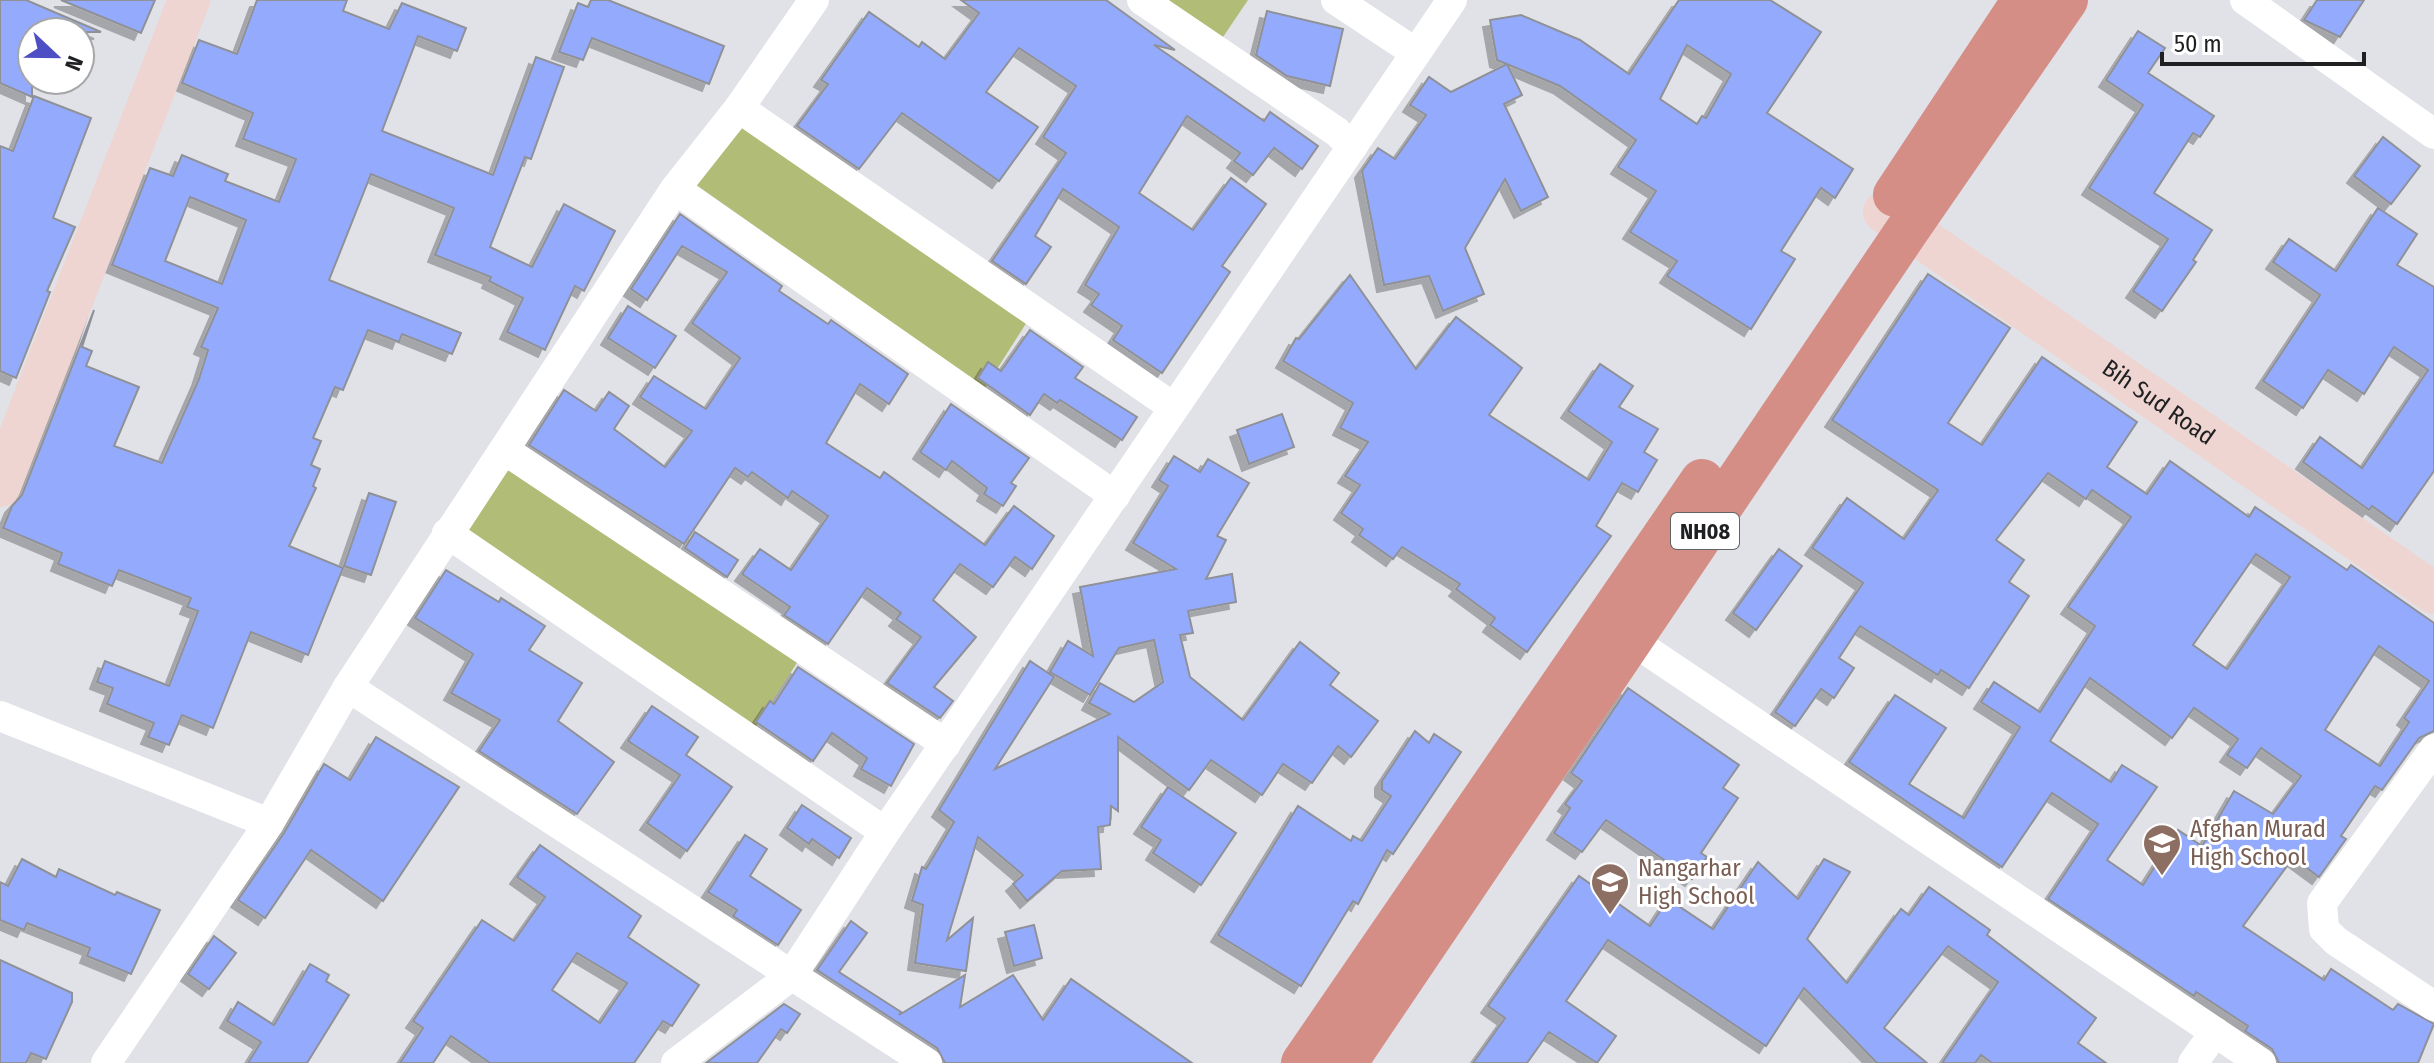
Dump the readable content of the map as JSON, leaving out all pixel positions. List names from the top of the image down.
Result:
{
  "streets": {
    "highway": ["NH08"],
    "main road": ["Bih Sud Road"]
  },
  "crossings": [
    ["Bih Sud Road", "NH08"]
  ],
  "places": {
    "school or university": ["Afghan Murad High School", "Nangarhar High School"]
  },
  "scale_bar": "50 m",
  "north": "right"
}
